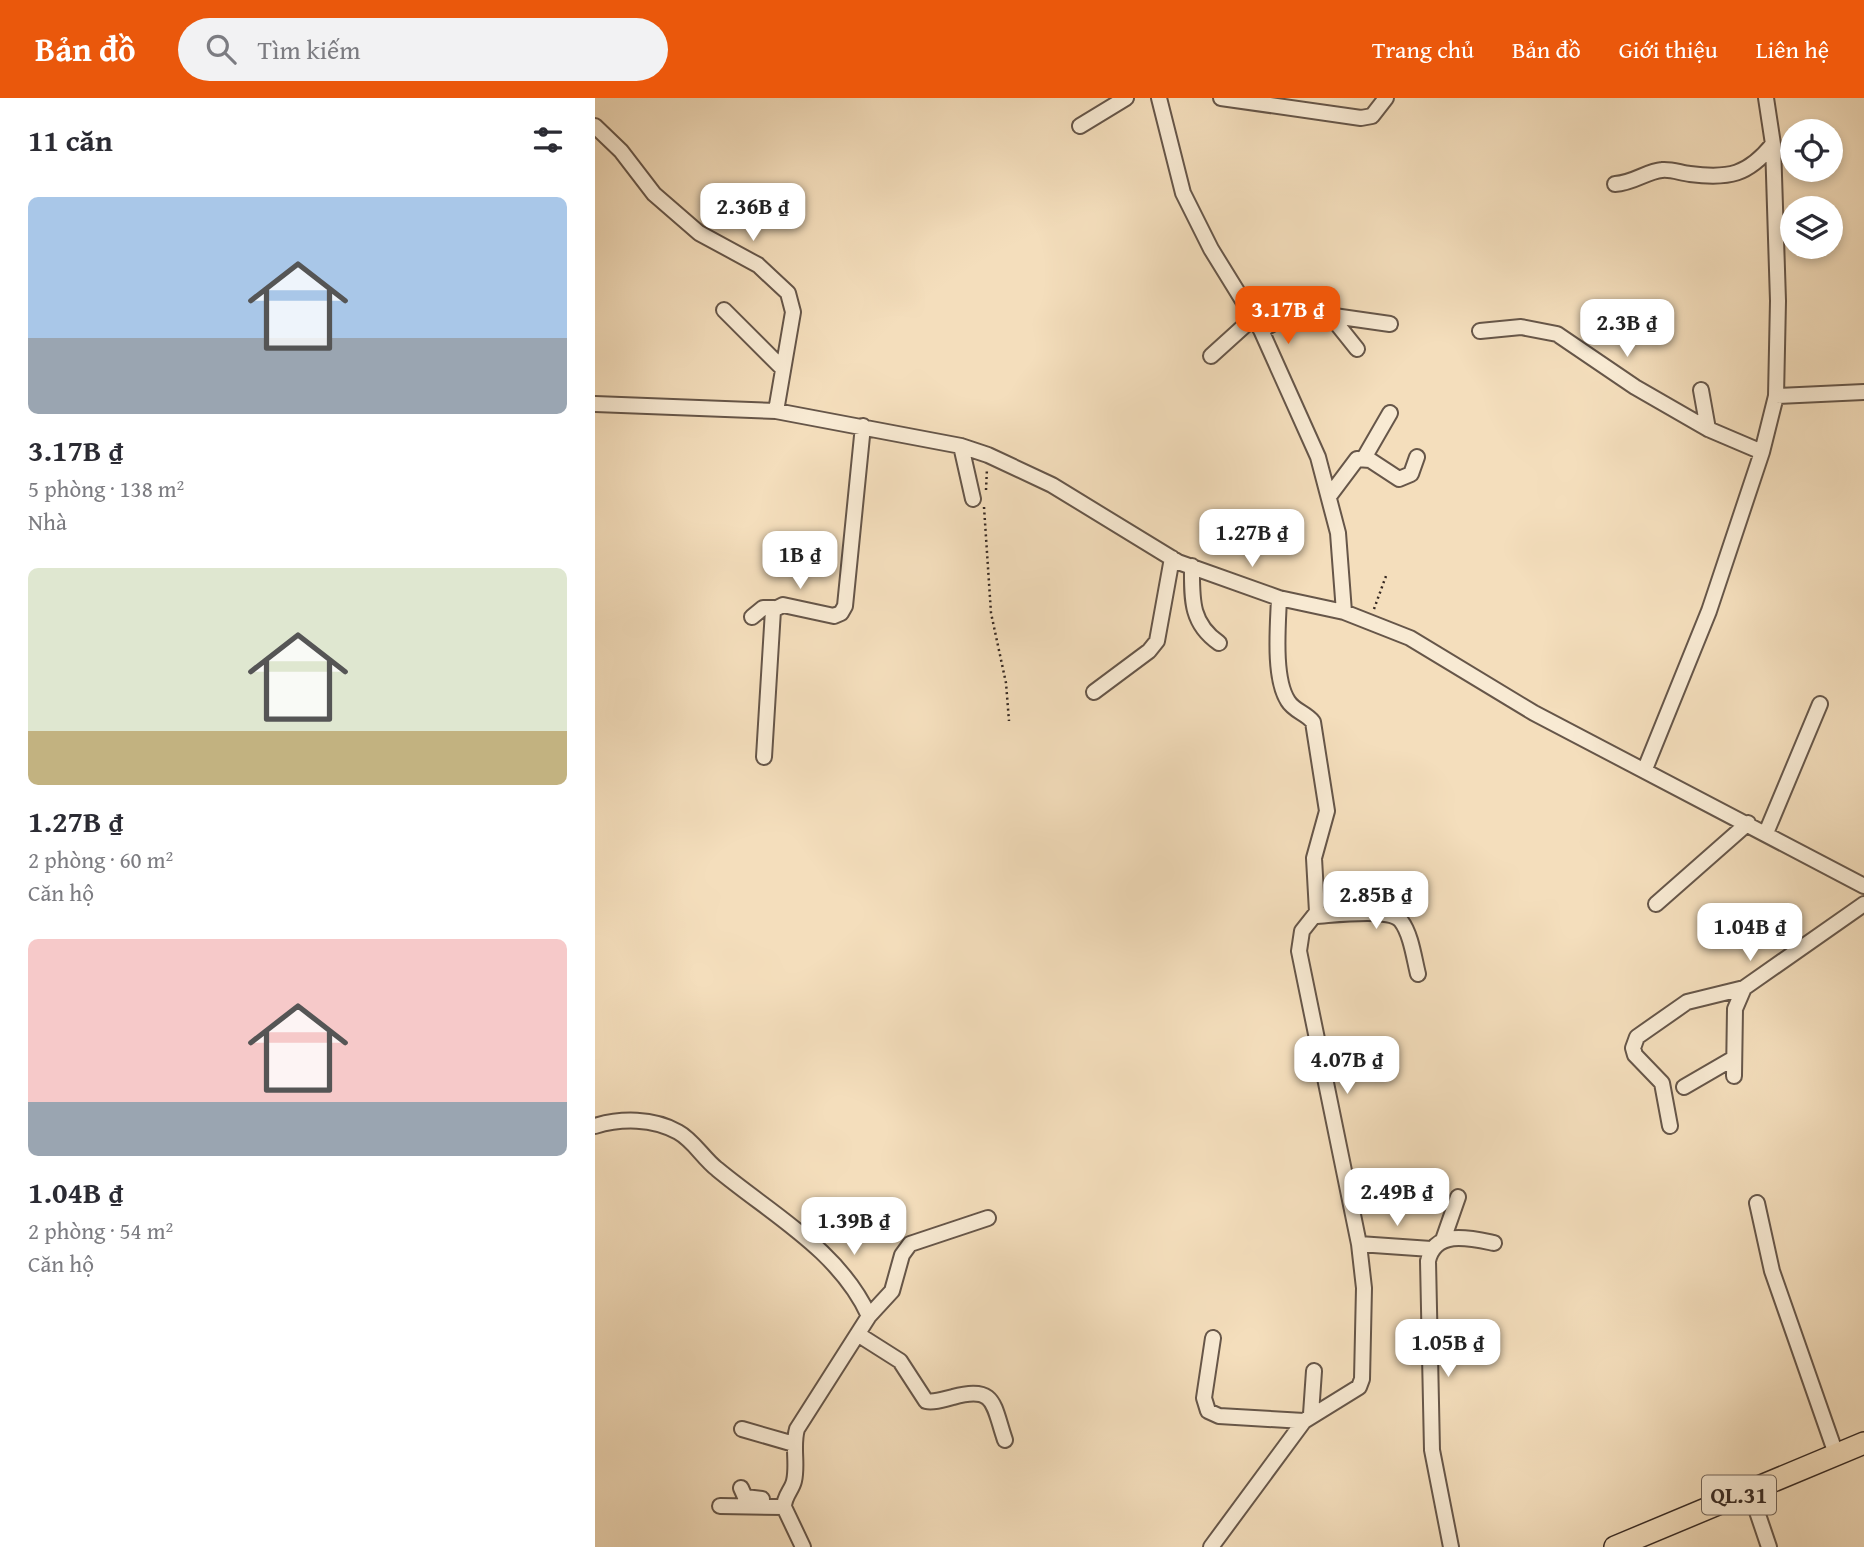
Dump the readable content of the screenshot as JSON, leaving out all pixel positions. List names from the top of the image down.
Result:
{
  "streets": {
    "highway": ["QL.31"]
  },
  "page": {
    "header": "Bản đồ",
    "search": "Tìm kiếm",
    "nav": [
      "Trang chủ",
      "Bản đồ",
      "Giới thiệu",
      "Liên hệ"
    ],
    "heading": "11 căn",
    "list": [
      {
        "name": "3.17B ₫",
        "note": "5 phòng · 138 m² · Nhà"
      },
      {
        "name": "1.27B ₫",
        "note": "2 phòng · 60 m² · Căn hộ"
      },
      {
        "name": "1.04B ₫",
        "note": "2 phòng · 54 m² · Căn hộ"
      }
    ],
    "price": [
      "2.36B ₫",
      "3.17B ₫",
      "2.3B ₫",
      "1.27B ₫",
      "1B ₫",
      "2.85B ₫",
      "1.04B ₫",
      "4.07B ₫",
      "2.49B ₫",
      "1.39B ₫",
      "1.05B ₫"
    ]
  }
}
